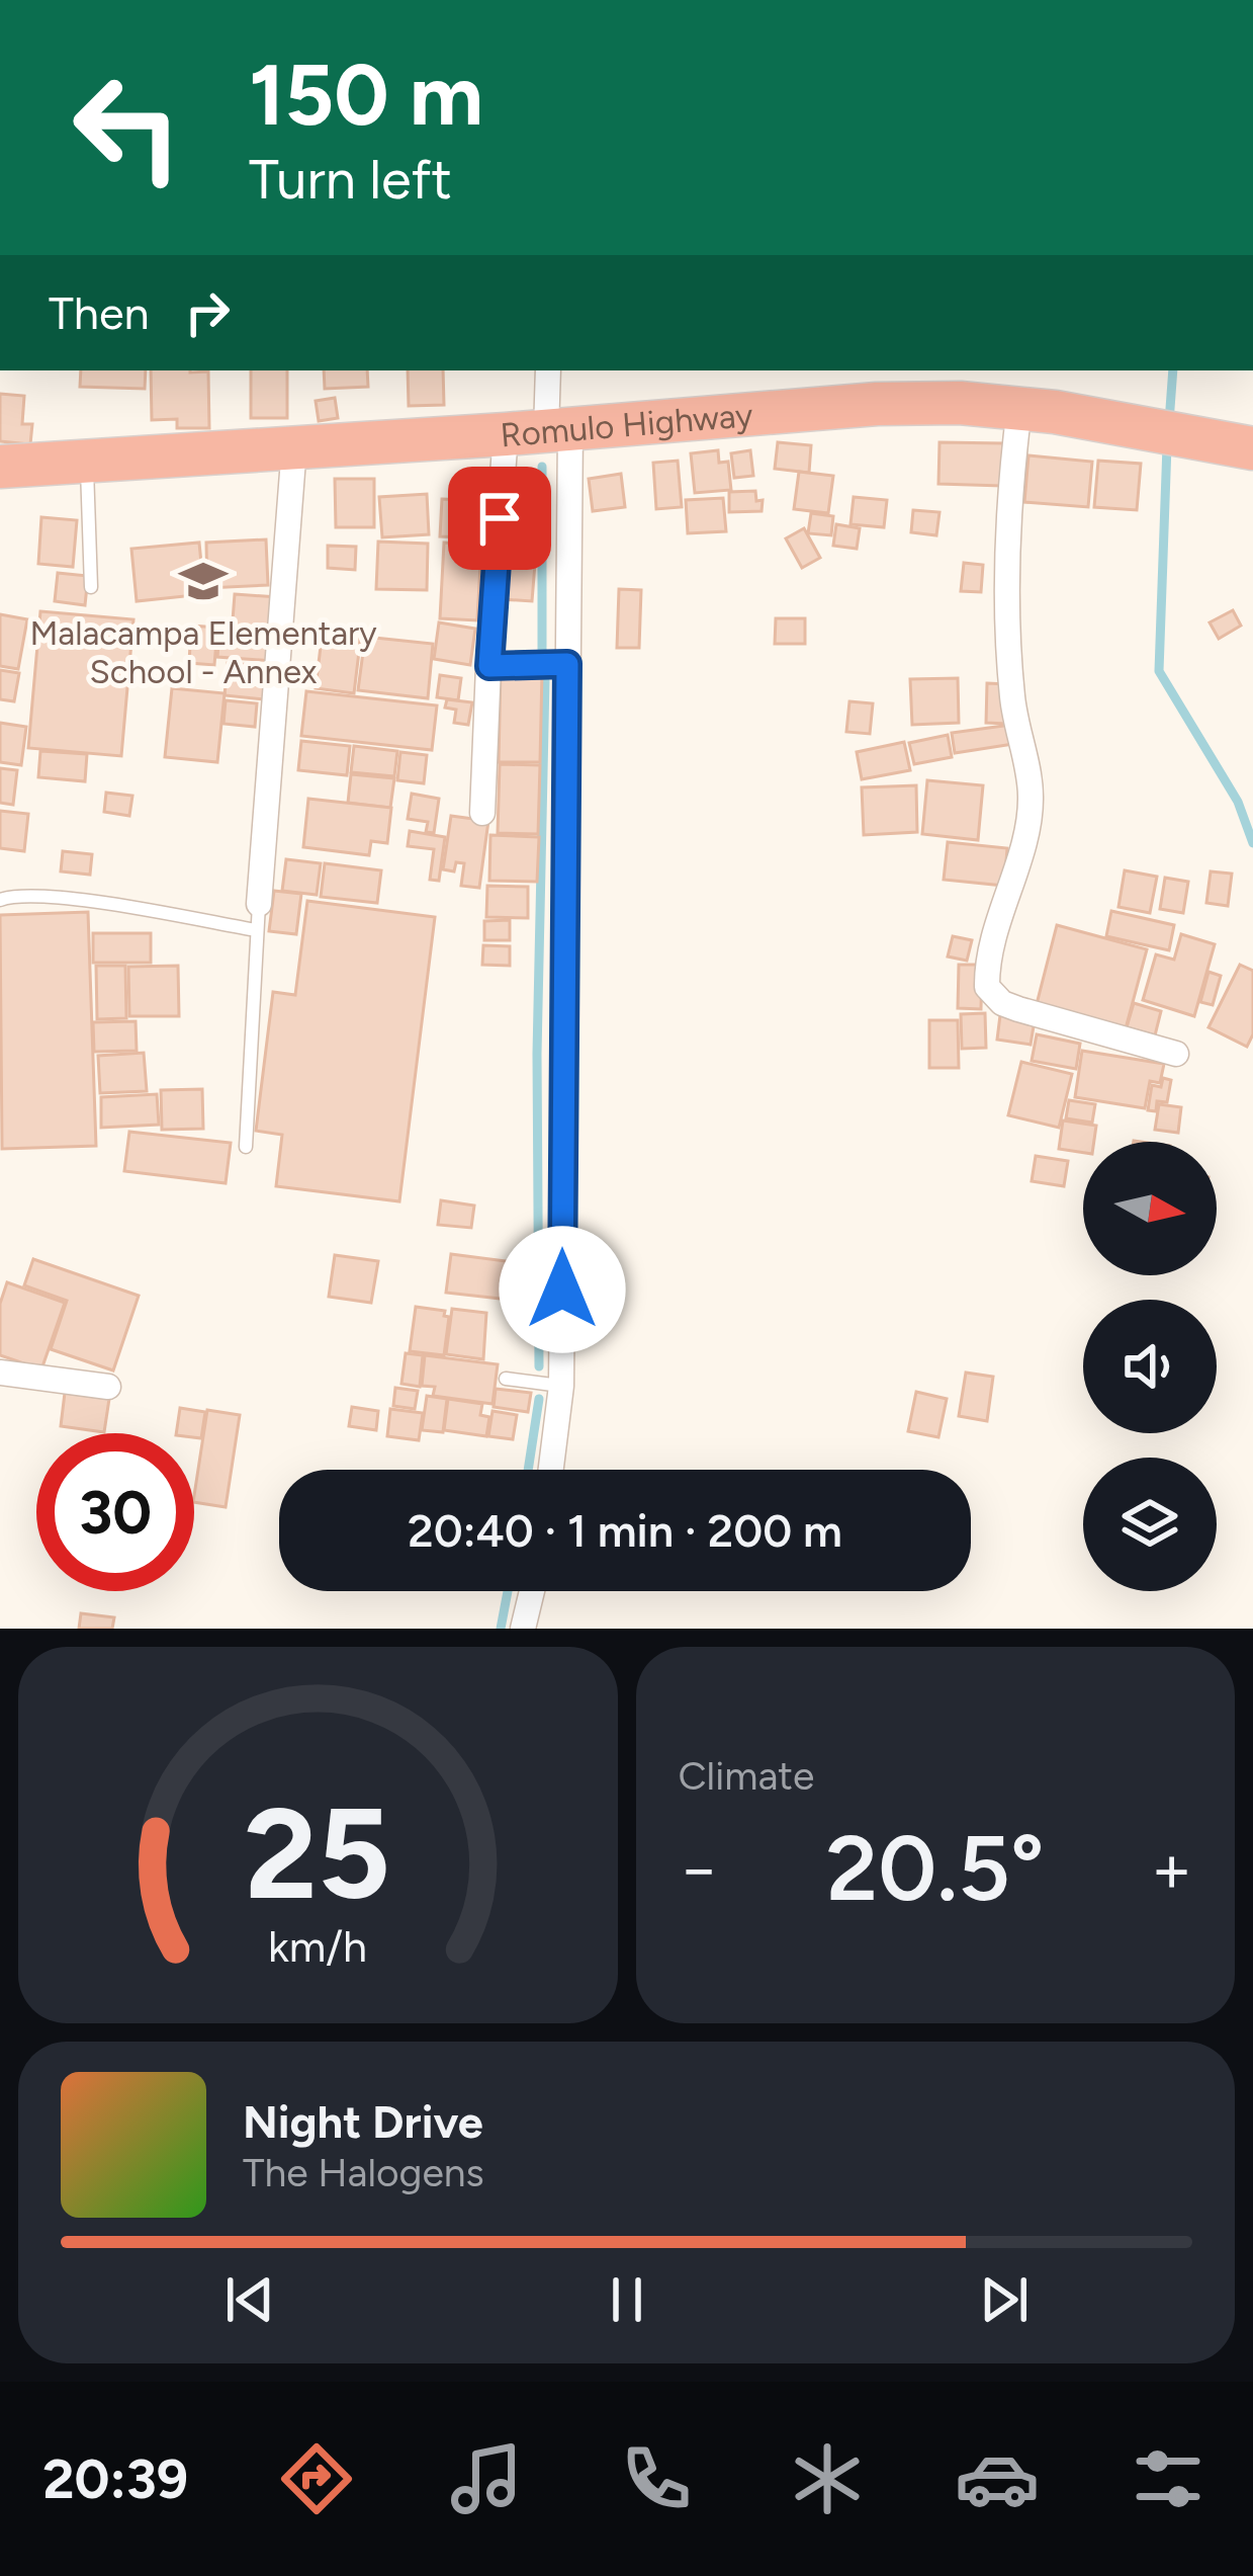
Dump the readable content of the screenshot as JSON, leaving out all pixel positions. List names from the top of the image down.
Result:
{
  "streets": {
    "highway": ["Romulo Highway"]
  },
  "places": {
    "school or university": ["Malacampa Elementary School - Annex"]
  },
  "north": "right",
  "page": {
    "turn": ["150 m", "Turn left"],
    "then": "Then",
    "limit": "30",
    "trip": "20:40 · 1 min · 200 m",
    "tile": "Climate",
    "heat": ["−", "20.5°", "+"],
    "song": ["Night Drive", "The Halogens"],
    "tabs": "20:39",
    "gauge": ["25", "km/h"]
  }
}
